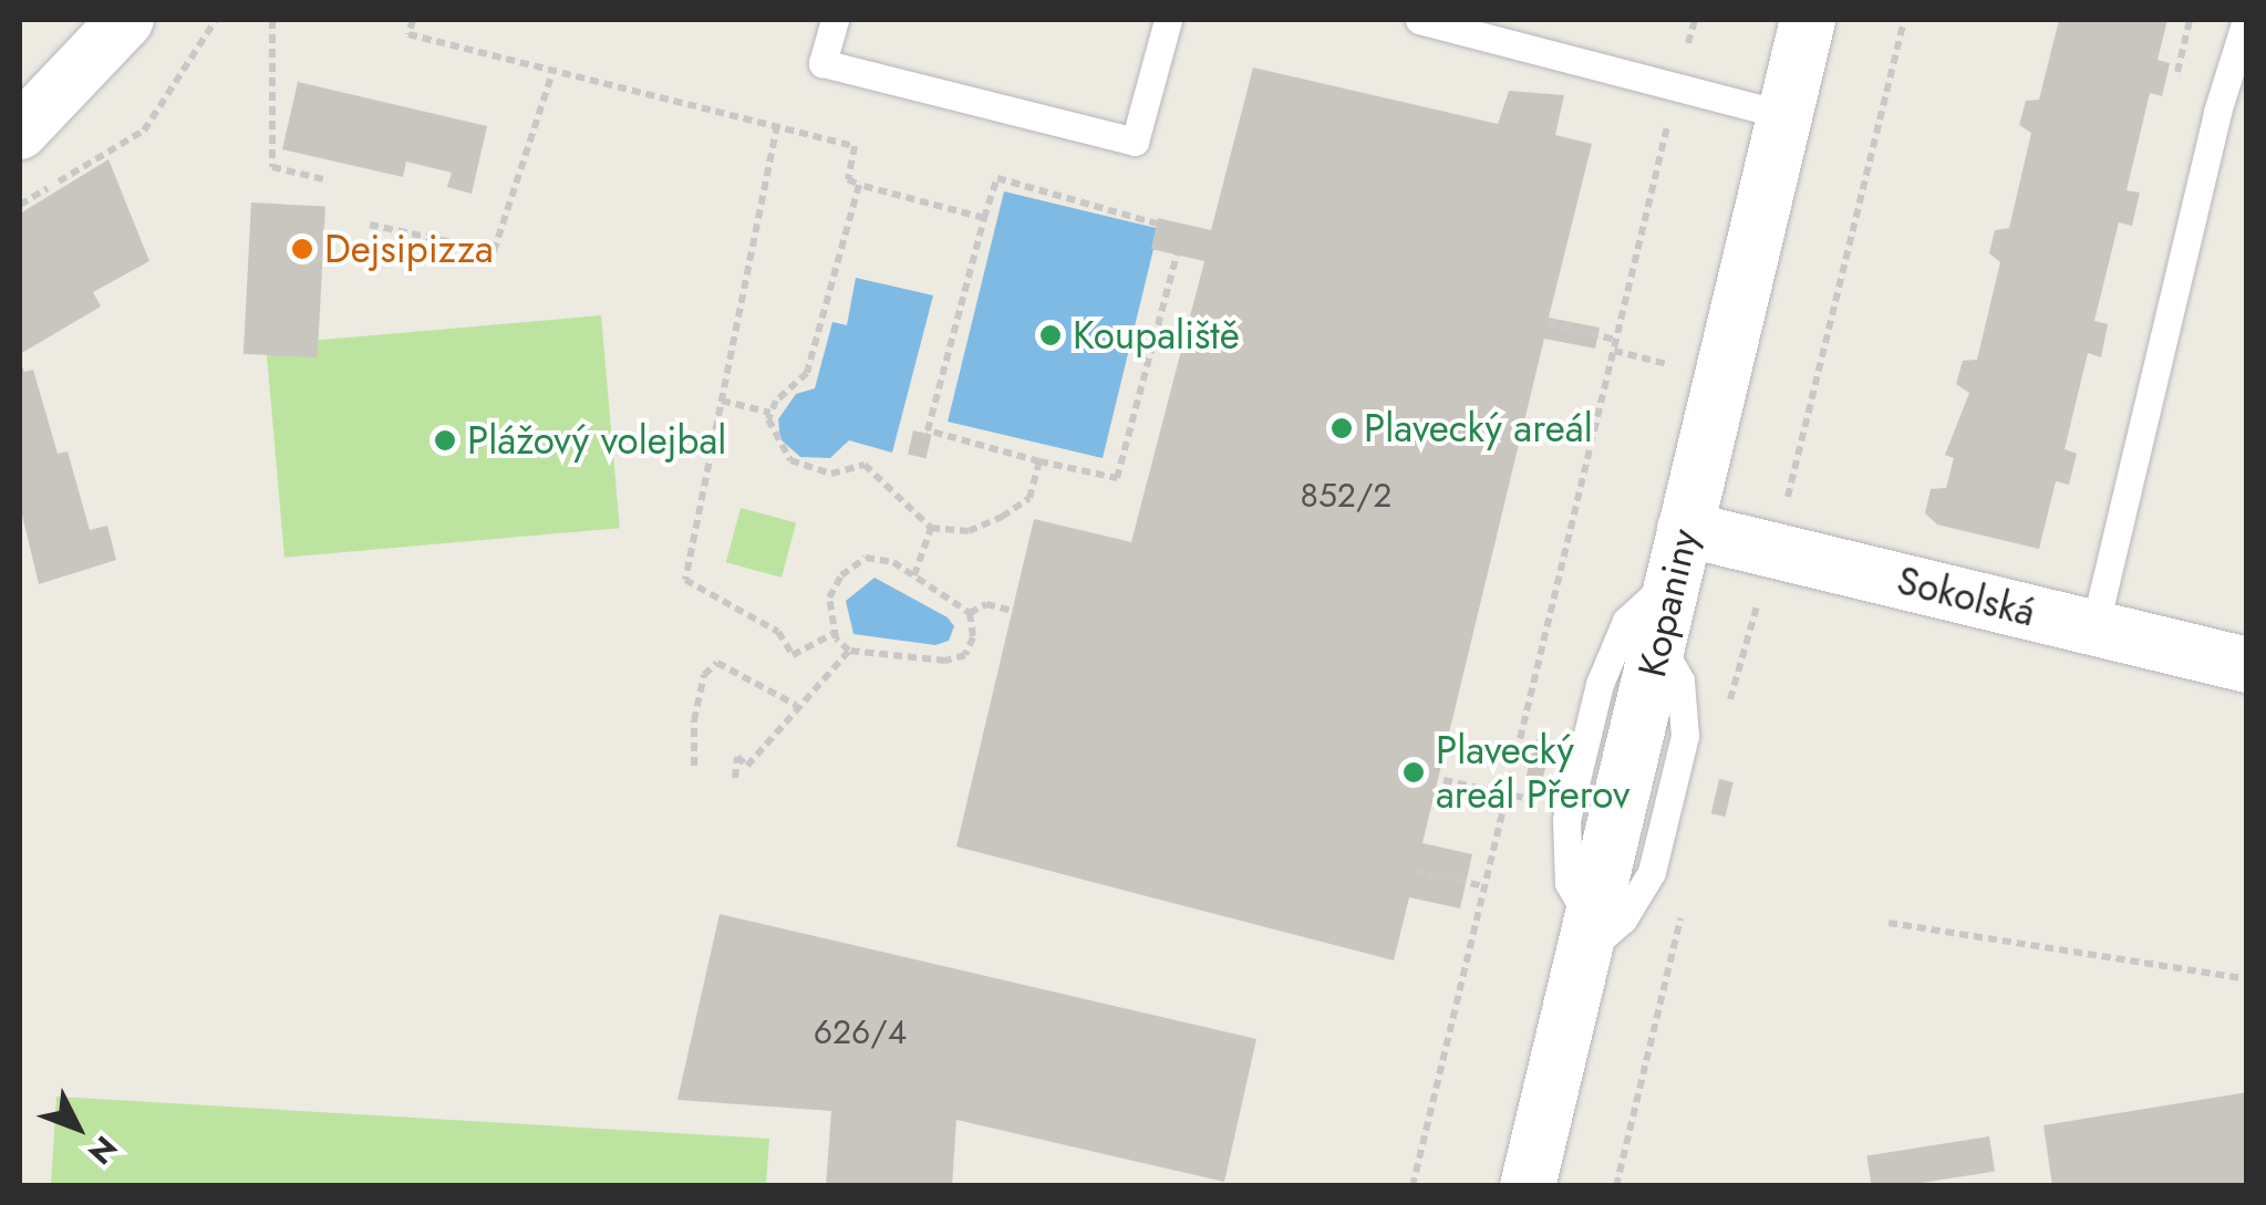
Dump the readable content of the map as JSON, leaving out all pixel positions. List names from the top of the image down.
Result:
{
  "streets": {
    "street": ["Sokolská", "Kopaniny"]
  },
  "crossings": [
    ["Sokolská", "Kopaniny"]
  ],
  "places": [
    "Dejsipizza",
    "Koupaliště",
    "Plavecký areál",
    "Plážový volejbal",
    "Plavecký areál Přerov"
  ],
  "house_numbers": ["852/2", "626/4"],
  "north": "bottom right"
}
